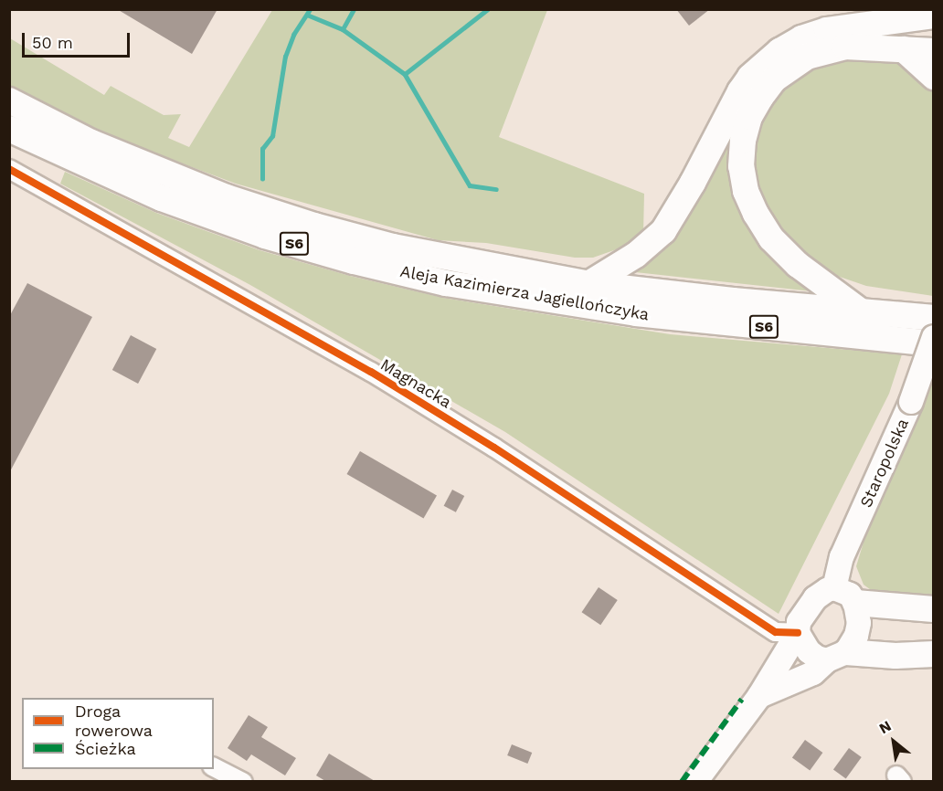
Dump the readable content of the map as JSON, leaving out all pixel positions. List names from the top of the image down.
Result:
{
  "streets": {
    "highway": ["S6", "Aleja Kazimierza Jagiellończyka"],
    "main road": ["Staropolska"],
    "street": ["Magnacka"]
  },
  "crossings": [
    ["Magnacka", "Staropolska"]
  ],
  "legend": ["Droga rowerowa", "Ścieżka"],
  "scale_bar": "50 m",
  "north": "top left"
}
